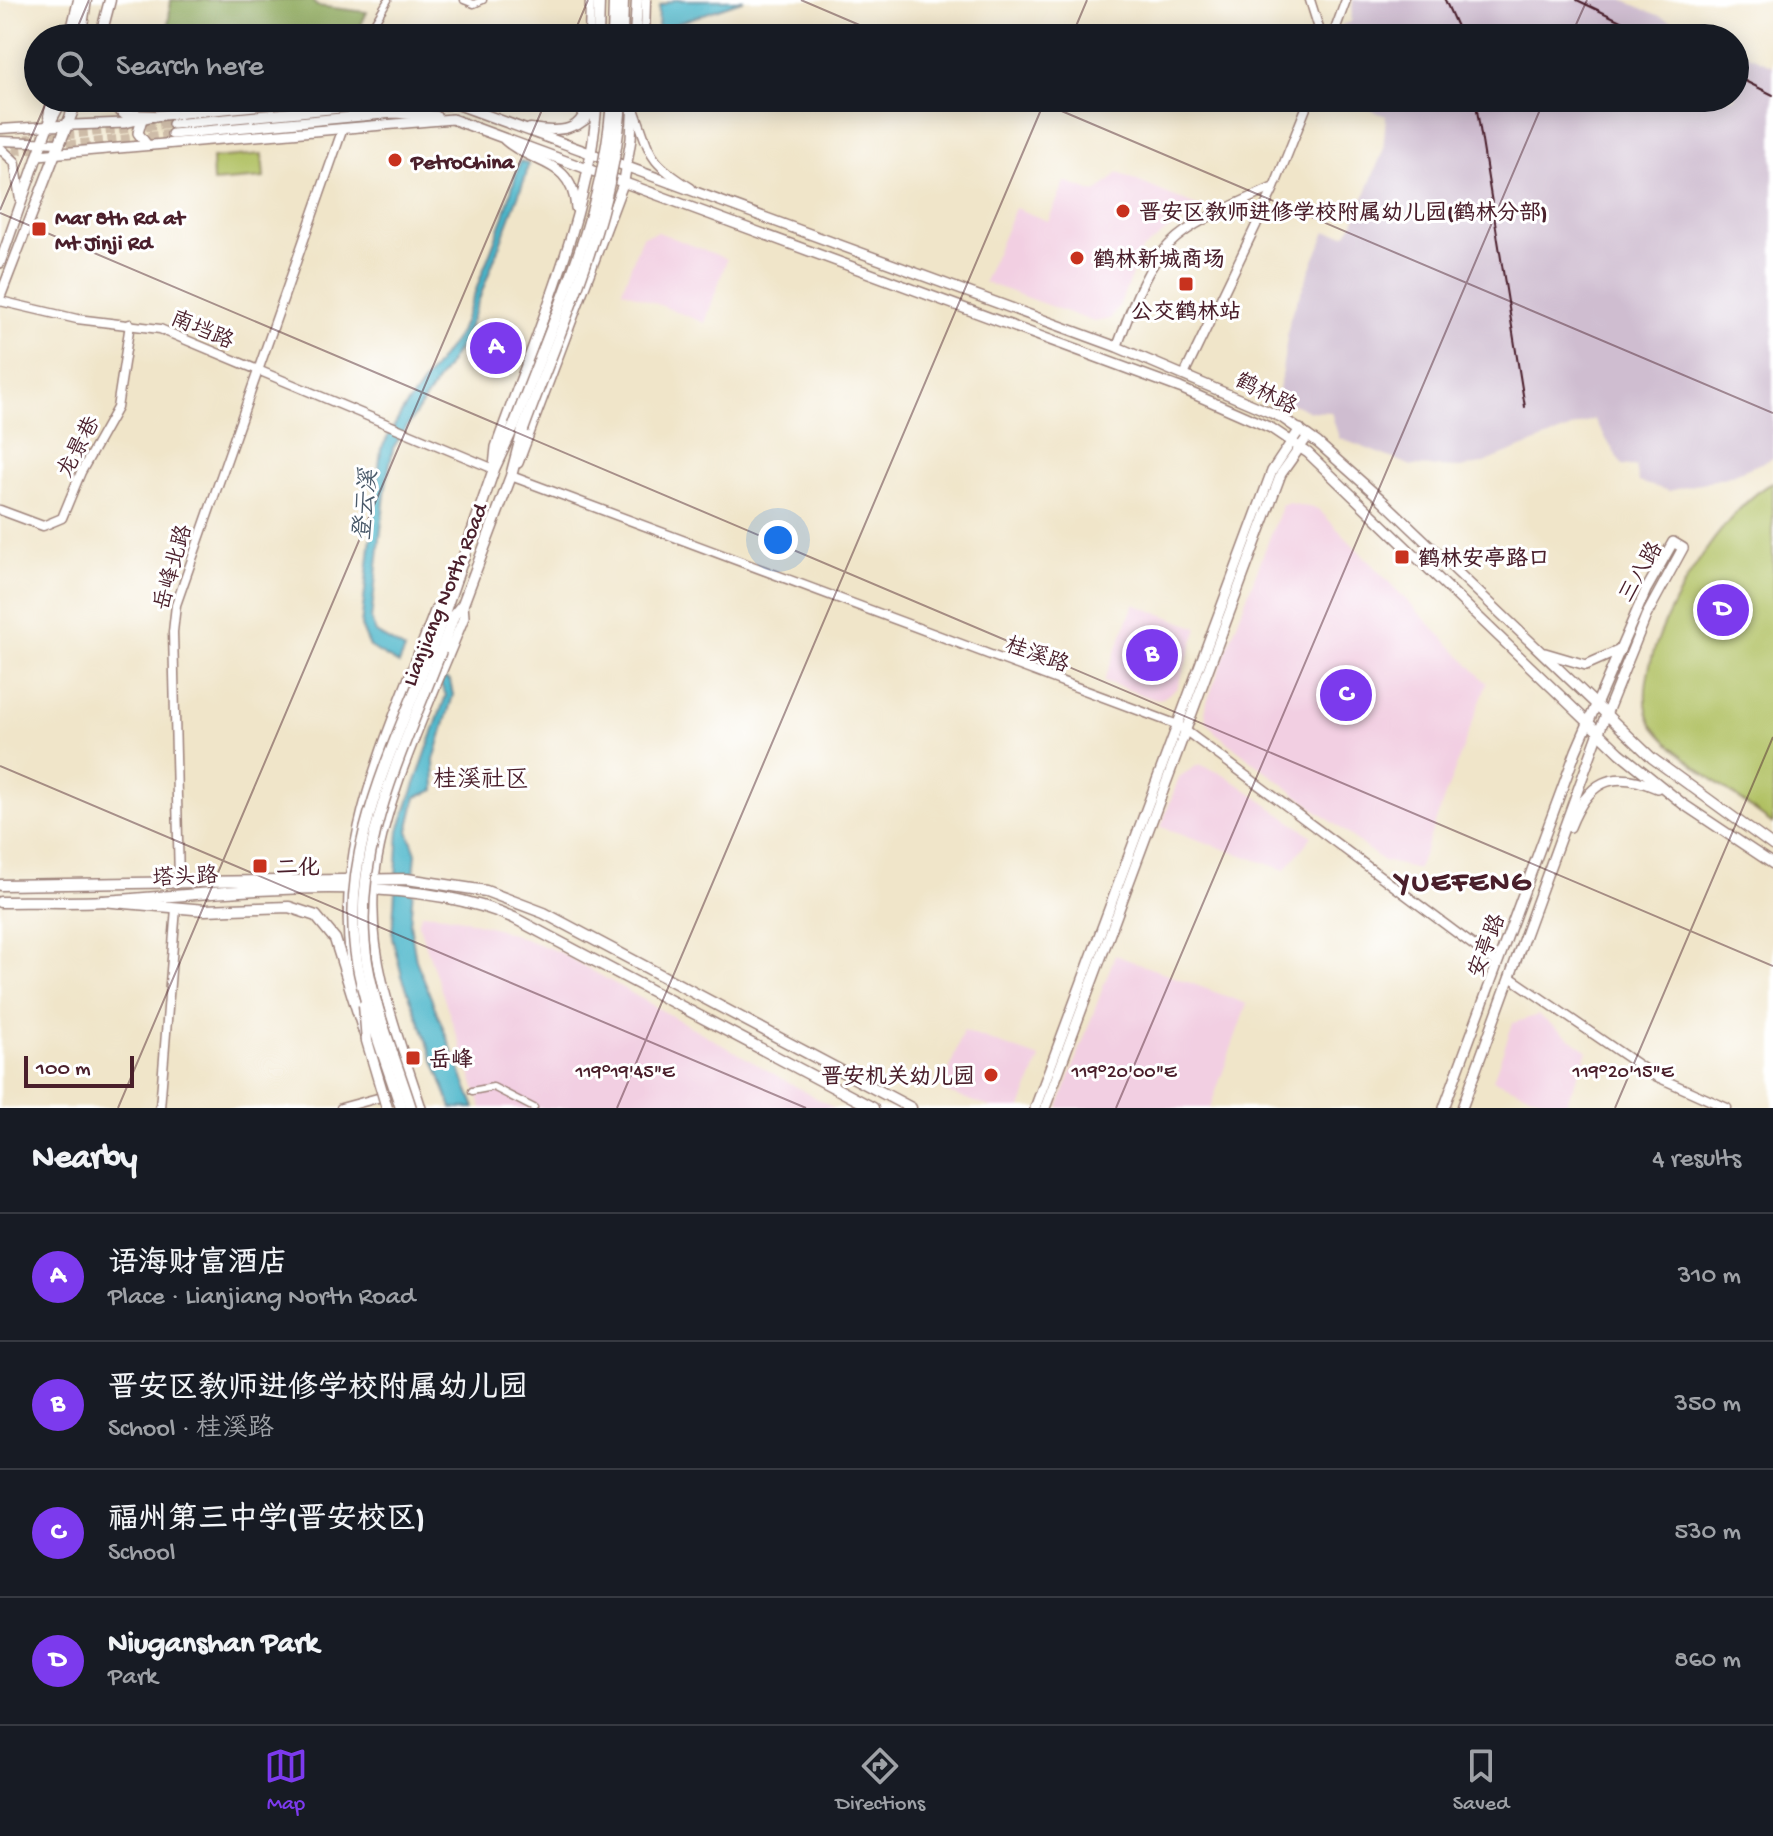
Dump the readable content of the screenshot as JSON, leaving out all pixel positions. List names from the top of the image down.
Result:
{
  "streets": {
    "main road": [
      "鹤林路",
      "三八路",
      "Lianjiang North Road",
      "塔头路",
      "安亭路"
    ],
    "street": [
      "南垱路",
      "龙景巷",
      "岳峰北路",
      "桂溪路"
    ]
  },
  "crossings": [
    ["南垱路", "龙景巷"],
    ["南垱路", "岳峰北路"],
    ["南垱路", "Lianjiang North Road"],
    ["鹤林路", "三八路"],
    ["鹤林路", "安亭路"],
    ["岳峰北路", "塔头路"],
    ["三八路", "安亭路"],
    ["Lianjiang North Road", "桂溪路"],
    ["桂溪路", "安亭路"]
  ],
  "districts": ["桂溪社区", "YUEFENG"],
  "water": ["登云溪"],
  "places": {
    "other": [
      "PetroChina",
      "晋安区教师进修学校附属幼儿园(鹤林分部)",
      "鹤林新城商场",
      "晋安机关幼儿园"
    ],
    "transit": [
      "Mar 8th Rd at Mt Jinji Rd",
      "公交鹤林站",
      "鹤林安亭路口",
      "二化",
      "岳峰"
    ]
  },
  "scale_bar": "100 m",
  "page": {
    "search": "Search here",
    "pins": [
      "A",
      "D",
      "B",
      "C"
    ],
    "scale": "100 m",
    "heading": ["Nearby", "4 results"],
    "list": [
      {
        "mark": "A",
        "name": "语海财富酒店",
        "note": "Place · Lianjiang North Road",
        "value": "310 m"
      },
      {
        "mark": "B",
        "name": "晋安区教师进修学校附属幼儿园",
        "note": "School · 桂溪路",
        "value": "350 m"
      },
      {
        "mark": "C",
        "name": "福州第三中学(晋安校区)",
        "note": "School",
        "value": "530 m"
      },
      {
        "mark": "D",
        "name": "Niuganshan Park",
        "note": "Park",
        "value": "860 m"
      }
    ],
    "nav": ["Map", "Directions", "Saved"]
  },
  "coordinates": ["119°19'45\"E", "119°20'00\"E", "119°20'15\"E"]
}
